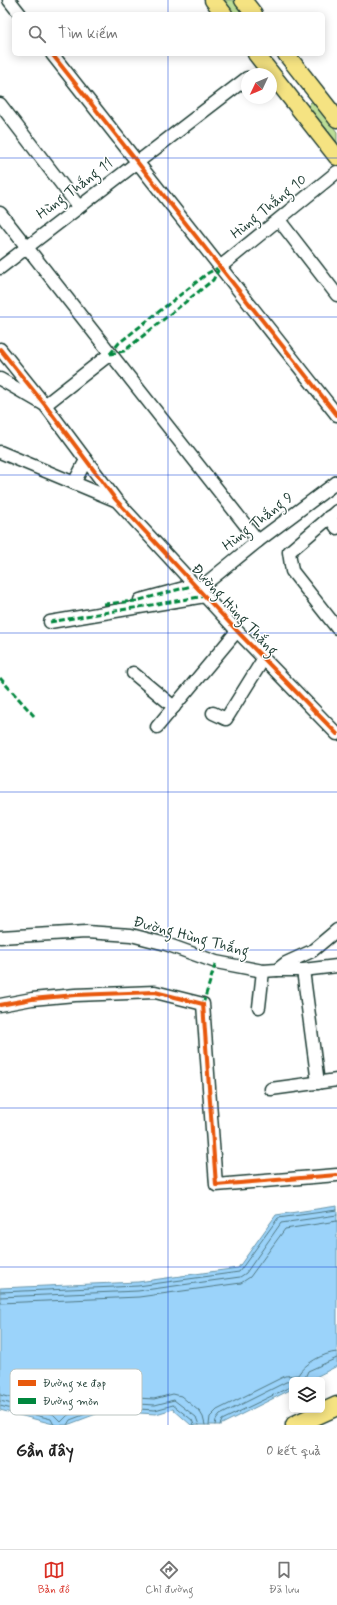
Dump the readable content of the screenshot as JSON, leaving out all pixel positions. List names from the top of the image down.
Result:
{
  "streets": {
    "street": [
      "Hùng Thắng 11",
      "Hùng Thắng 10",
      "Hùng Thắng 9",
      "Đường Hùng Thắng"
    ]
  },
  "crossings": [
    ["Hùng Thắng 9", "Đường Hùng Thắng"]
  ],
  "legend": ["Đường xe đạp", "Đường mòn"],
  "north": "bottom left",
  "page": {
    "search": "Tìm kiếm",
    "heading": ["Gần đây", "0 kết quả"],
    "nav": ["Bản đồ", "Chỉ đường", "Đã lưu"]
  }
}
